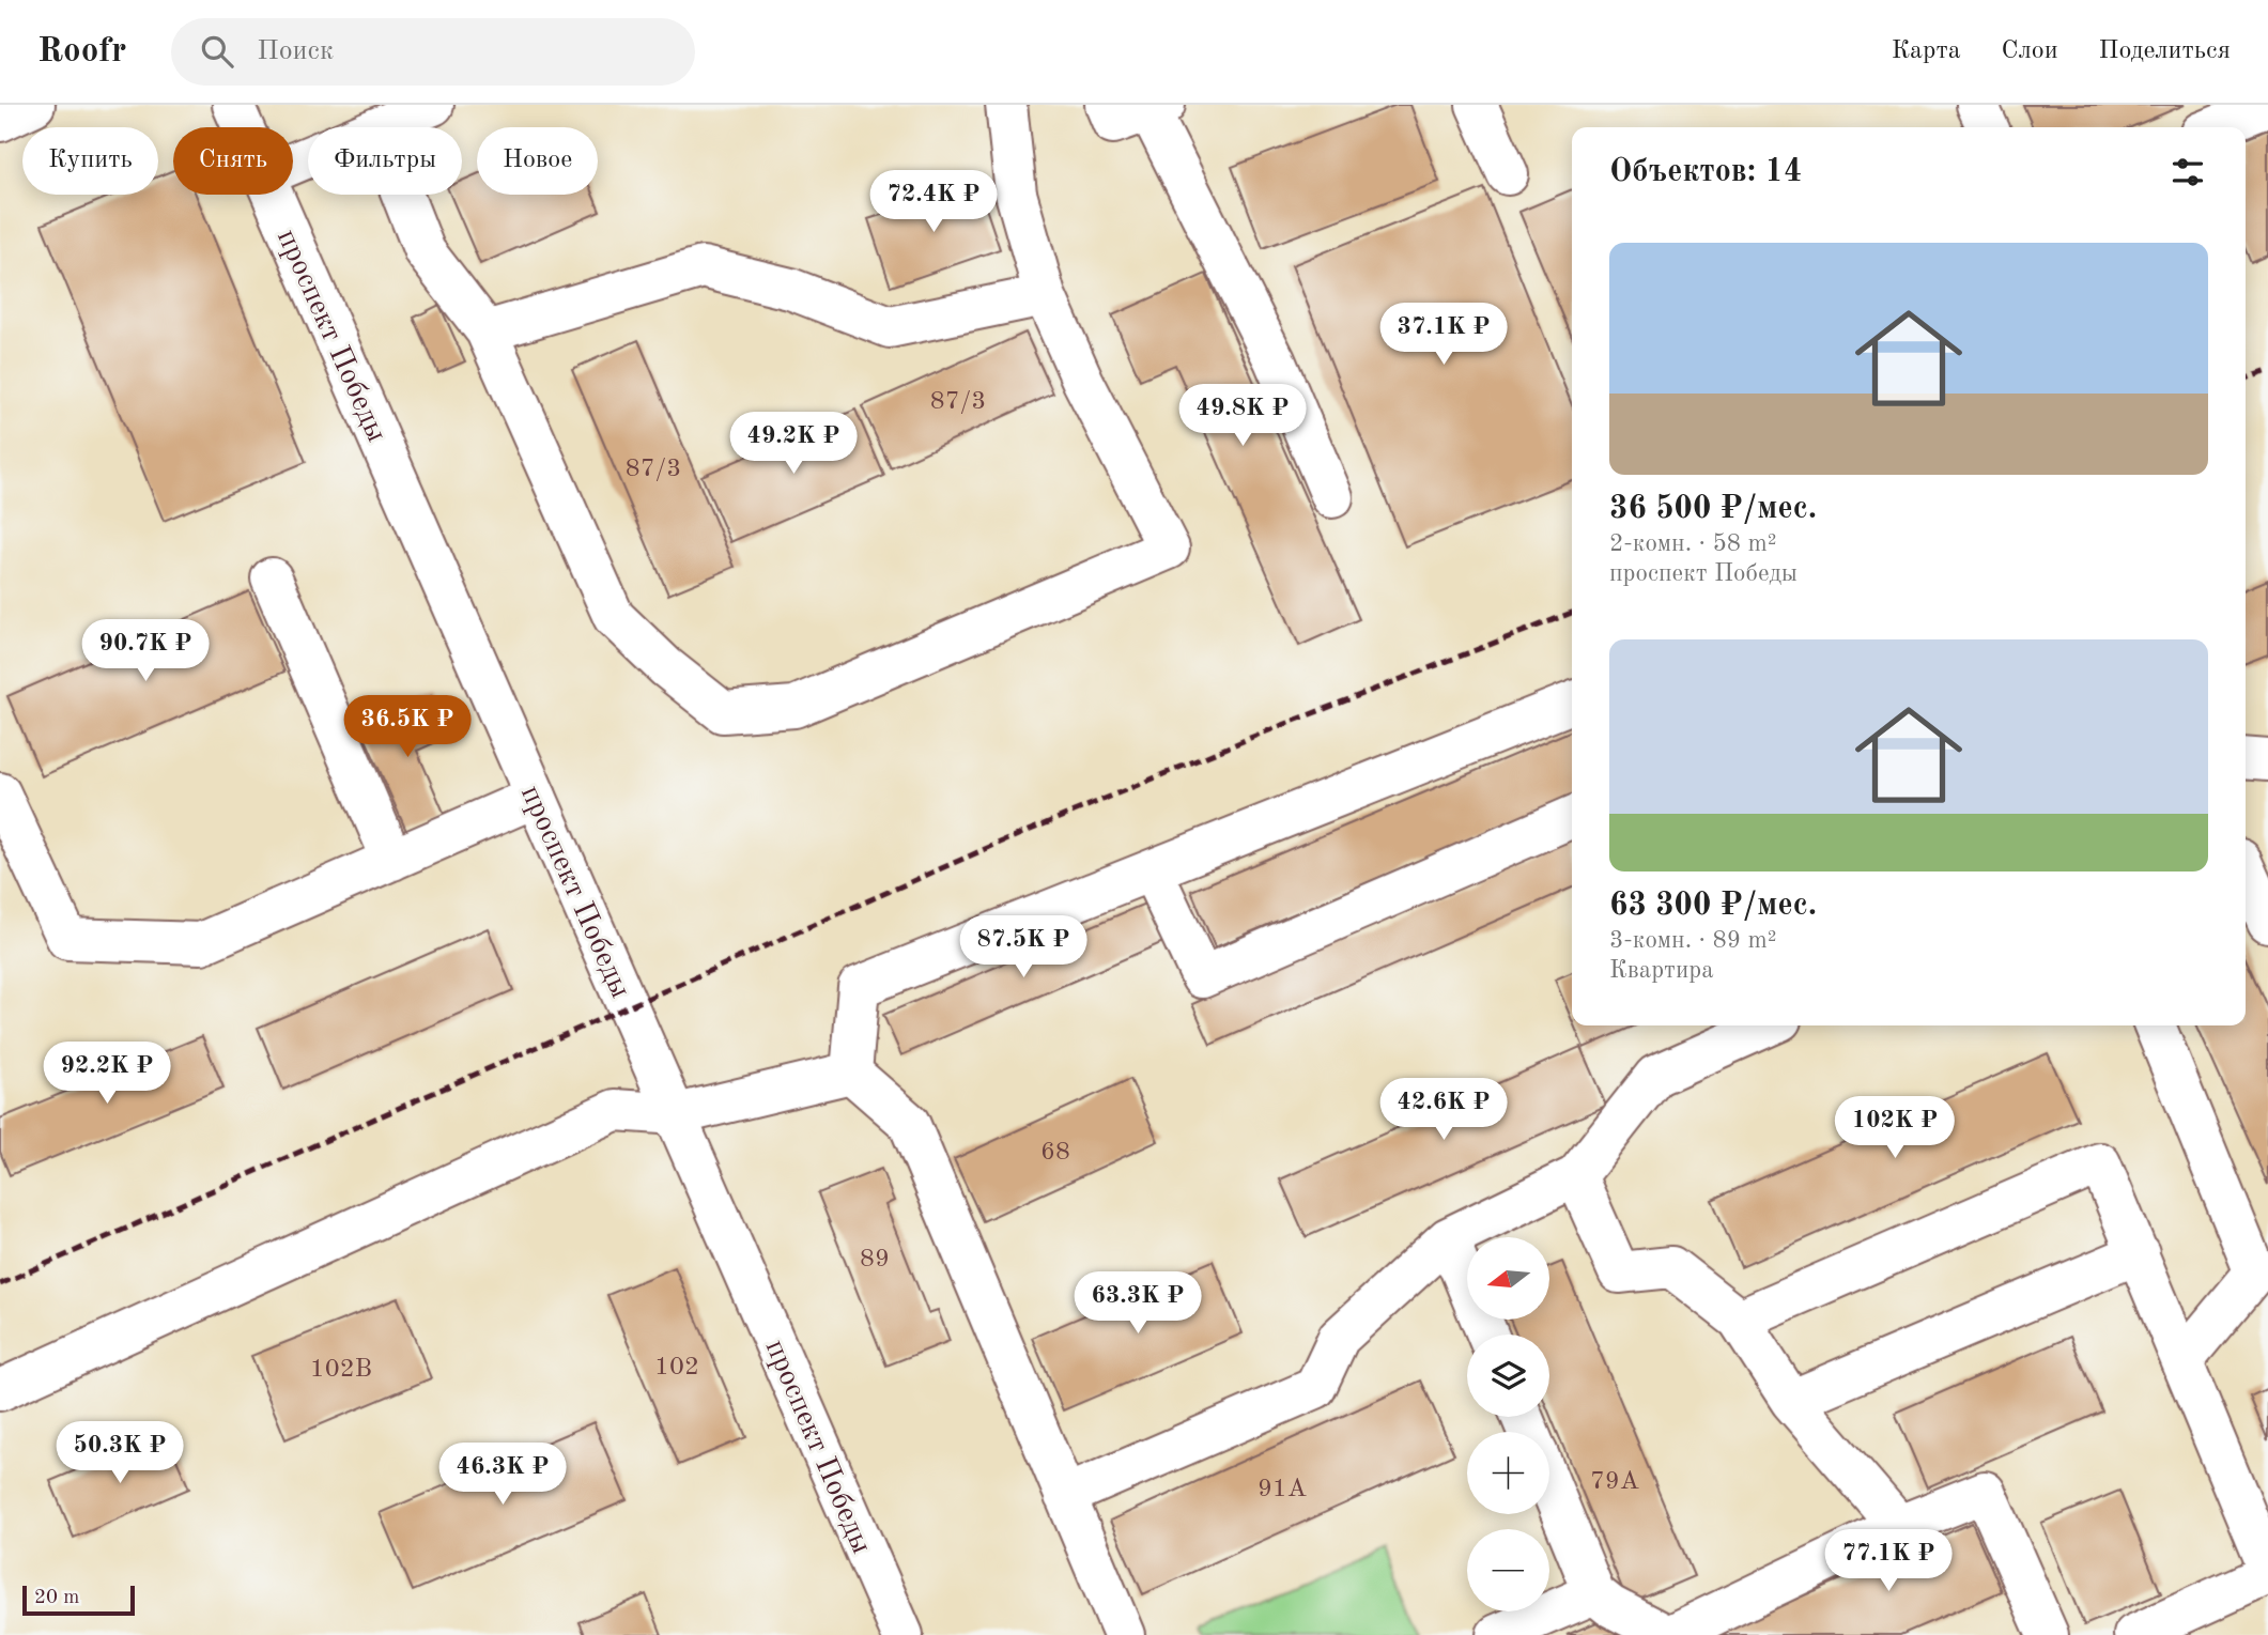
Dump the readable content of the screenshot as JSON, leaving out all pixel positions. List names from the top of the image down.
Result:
{
  "streets": {
    "main road": ["проспект Победы"]
  },
  "house_numbers": [
    "87/3",
    "87/3",
    "68",
    "89",
    "102",
    "102В",
    "79А",
    "91А"
  ],
  "scale_bar": "20 m",
  "north": "left",
  "page": {
    "header": "Roofr",
    "search": "Поиск",
    "nav": ["Карта", "Слои", "Поделиться"],
    "chip": [
      "Купить",
      "Снять",
      "Фильтры",
      "Новое"
    ],
    "heading": "Объектов: 14",
    "price": [
      "72.4K ₽",
      "37.1K ₽",
      "49.8K ₽",
      "49.2K ₽",
      "90.7K ₽",
      "36.5K ₽",
      "87.5K ₽",
      "92.2K ₽",
      "42.6K ₽",
      "102K ₽",
      "63.3K ₽",
      "50.3K ₽",
      "46.3K ₽",
      "77.1K ₽"
    ],
    "list": [
      {
        "name": "36 500 ₽/мес.",
        "note": "2-комн. · 58 m² · проспект Победы"
      },
      {
        "name": "63 300 ₽/мес.",
        "note": "3-комн. · 89 m² · Квартира"
      }
    ],
    "map_buttons": ["+", "−"],
    "scale": "20 m"
  }
}
